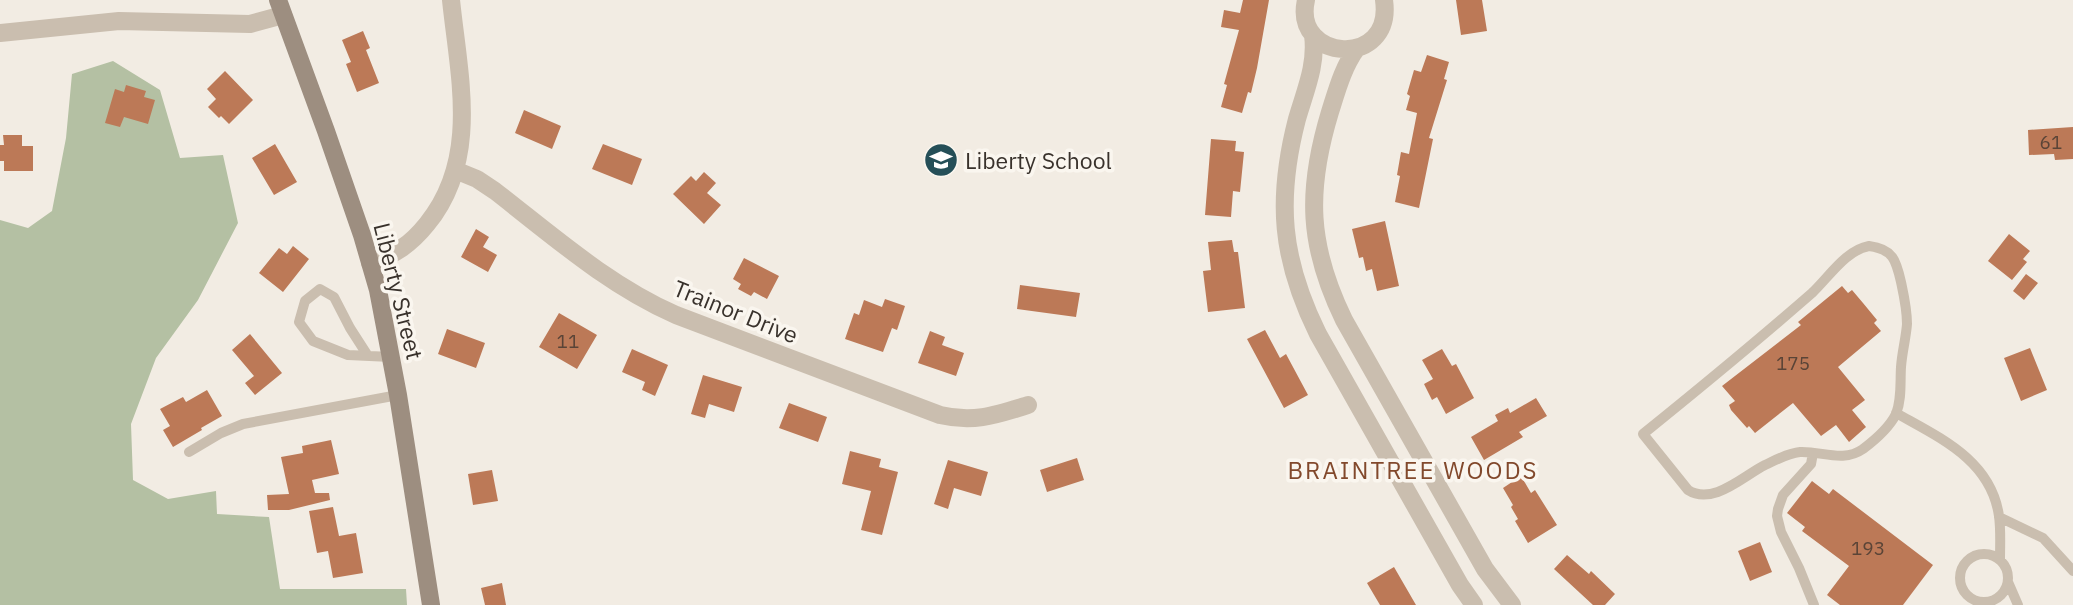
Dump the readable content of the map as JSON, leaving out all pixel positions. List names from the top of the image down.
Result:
{
  "streets": {
    "main road": ["Liberty Street"],
    "street": ["Trainor Drive"]
  },
  "districts": ["BRAINTREE WOODS"],
  "places": {
    "school or university": ["Liberty School"]
  },
  "house_numbers": [
    "61",
    "11",
    "175",
    "193"
  ]
}
